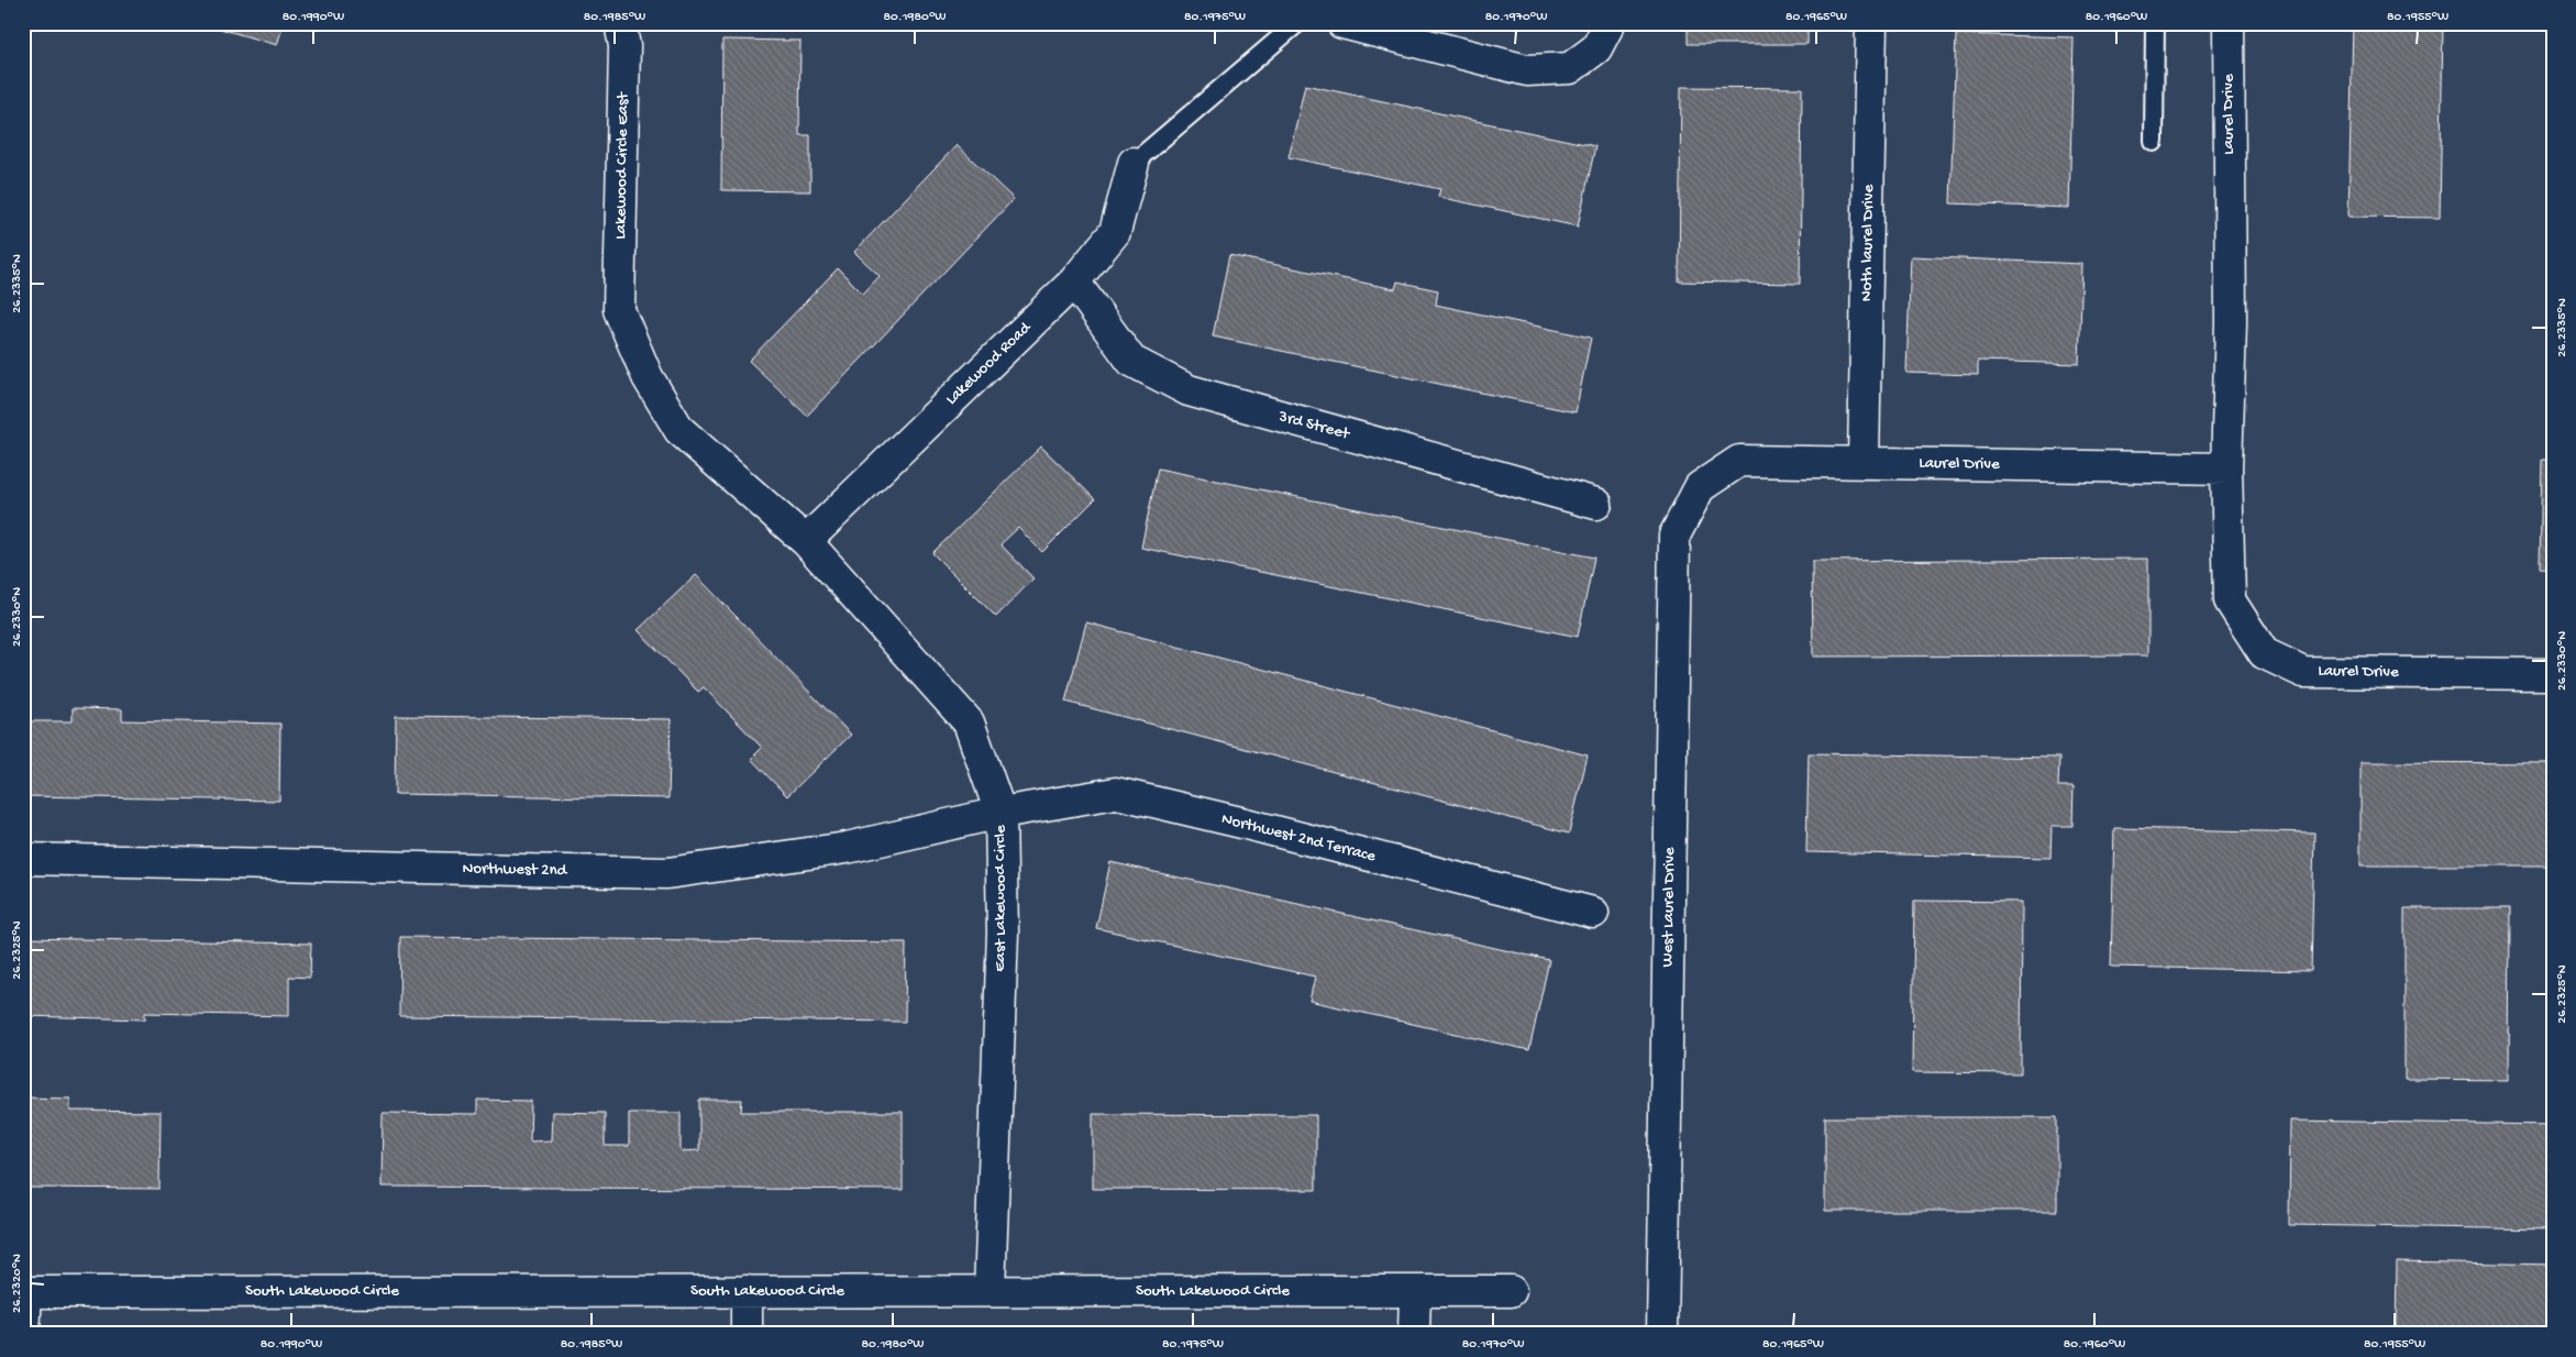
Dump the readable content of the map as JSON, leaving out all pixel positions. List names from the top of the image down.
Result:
{
  "streets": {
    "street": [
      "Laurel Drive",
      "Lakewood Circle East",
      "Noth laurel Drive",
      "Lakewood Road",
      "3rd Street",
      "Northwest 2nd Terrace",
      "Northwest 2nd",
      "East Lakewood Circle",
      "West Laurel Drive",
      "South Lakewood Circle"
    ]
  },
  "crossings": [
    ["Laurel Drive", "Noth laurel Drive"],
    ["Laurel Drive", "West Laurel Drive"],
    ["Lakewood Circle East", "East Lakewood Circle"],
    ["Lakewood Road", "3rd Street"],
    ["Lakewood Road", "East Lakewood Circle"],
    ["Northwest 2nd Terrace", "Northwest 2nd"],
    ["Northwest 2nd Terrace", "East Lakewood Circle"],
    ["Northwest 2nd", "East Lakewood Circle"],
    ["East Lakewood Circle", "South Lakewood Circle"]
  ],
  "coordinates": [
    "80.1990°W",
    "80.1985°W",
    "80.1980°W",
    "80.1975°W",
    "80.1970°W",
    "80.1965°W",
    "80.1960°W",
    "80.1955°W",
    "26.2335°N",
    "26.2330°N",
    "26.2325°N",
    "26.2320°N"
  ]
}
